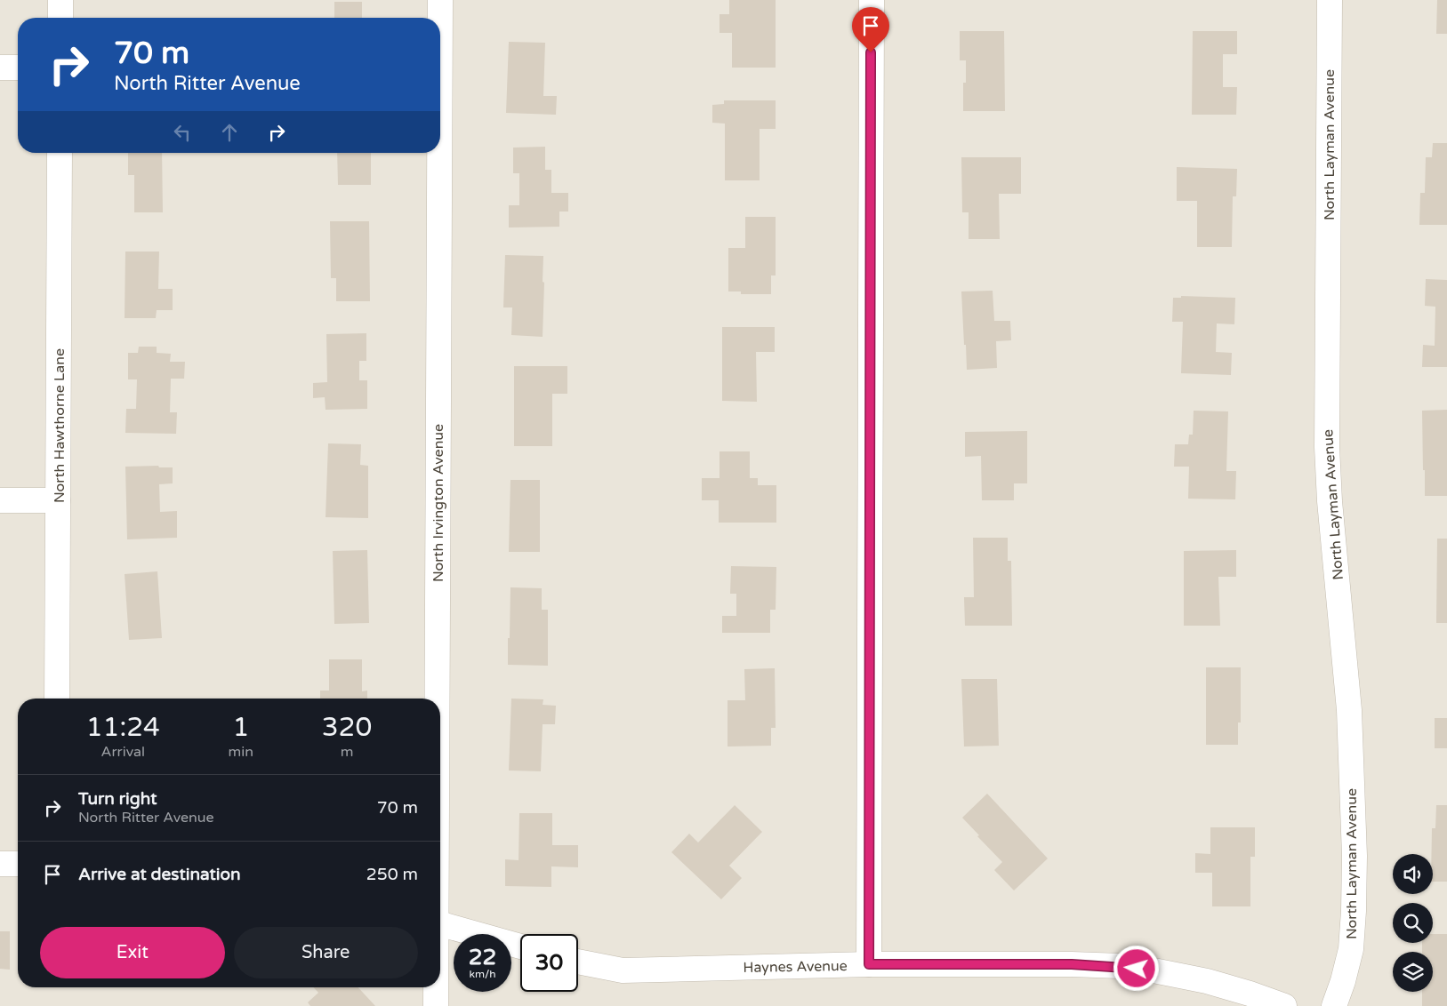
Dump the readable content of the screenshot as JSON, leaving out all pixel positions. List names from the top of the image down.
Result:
{
  "streets": {
    "street": [
      "North Layman Avenue",
      "North Hawthorne Lane",
      "North Irvington Avenue",
      "Haynes Avenue"
    ]
  },
  "page": {
    "turn": ["70 m", "North Ritter Avenue"],
    "eta": [
      "11:24",
      "Arrival",
      "1",
      "min",
      "320",
      "m"
    ],
    "list": [
      {
        "name": "Turn right",
        "note": "North Ritter Avenue",
        "value": "70 m"
      },
      {
        "name": "Arrive at destination",
        "value": "250 m"
      }
    ],
    "buttons": ["Exit", "Share"],
    "speed": "22 km/h",
    "limit": "30"
  }
}
